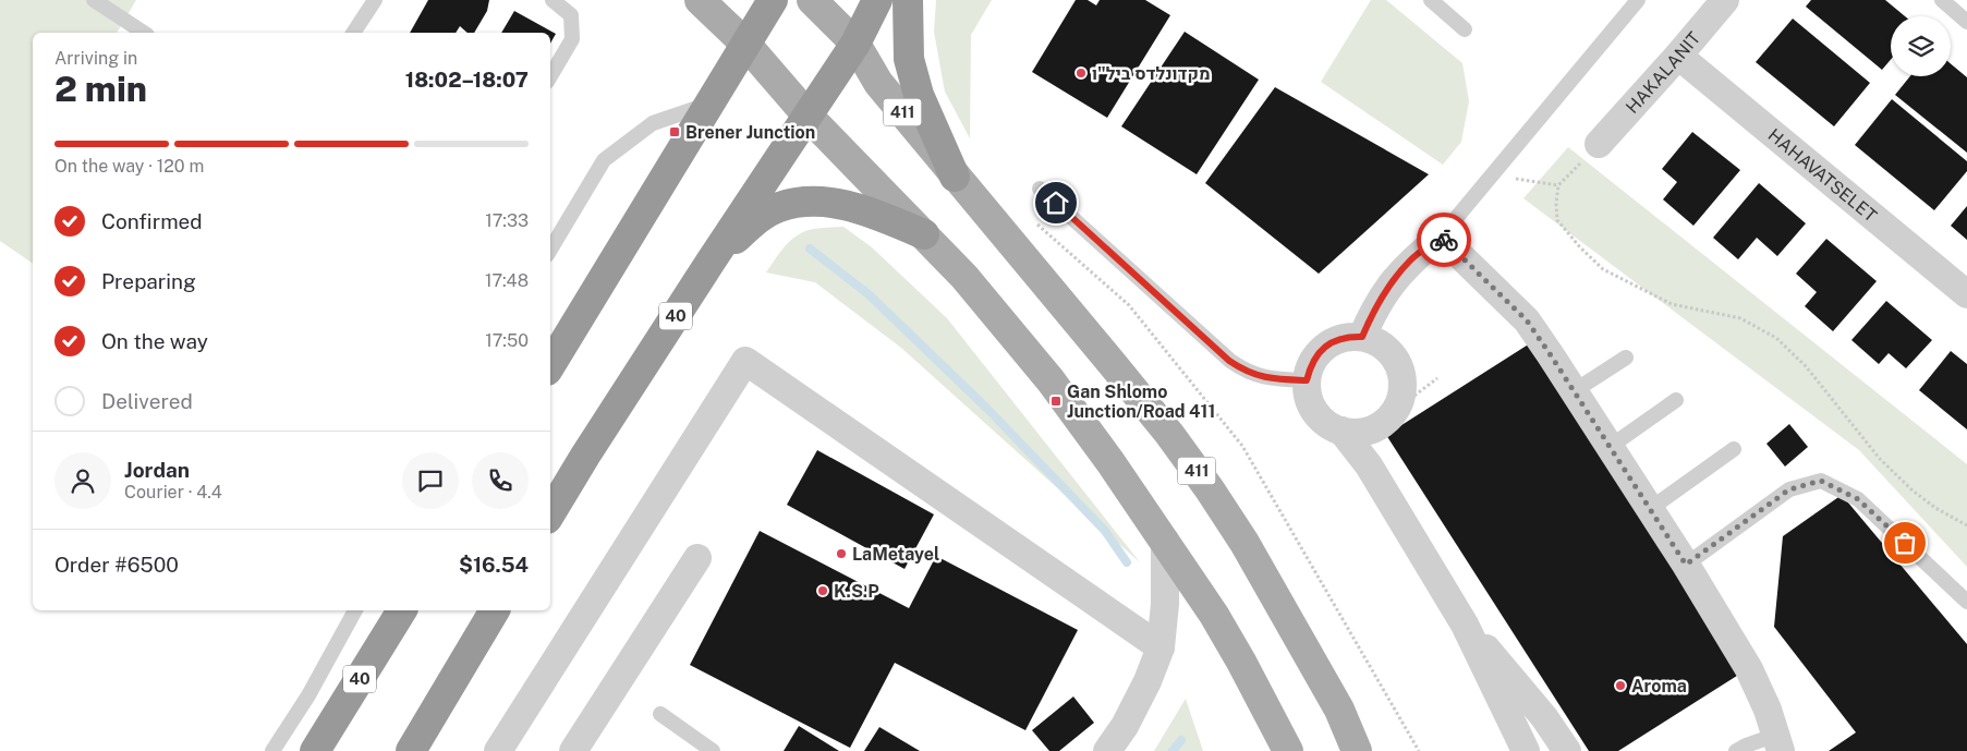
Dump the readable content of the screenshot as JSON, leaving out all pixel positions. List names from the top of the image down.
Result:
{
  "streets": {
    "highway": ["40"],
    "main road": ["411"],
    "street": ["HAKALANIT", "HAHAVATSELET"]
  },
  "crossings": [
    ["HAKALANIT", "HAHAVATSELET"],
    ["411", "40"]
  ],
  "places": {
    "other": [
      "מקדונלדס ביל\"ו",
      "LaMetayel",
      "K.S.P",
      "Aroma"
    ],
    "transit": ["Brener Junction", "Gan Shlomo Junction/Road 411"]
  },
  "page": {
    "heading": ["2 min", "Arriving in", "18:02–18:07"],
    "panel": [
      "Jordan",
      "Courier · 4.4",
      "Order #6500",
      "$16.54"
    ],
    "bar": "On the way · 120 m",
    "list": [
      ["Confirmed", "17:33"],
      ["Preparing", "17:48"],
      ["On the way", "17:50"],
      "Delivered"
    ]
  }
}
